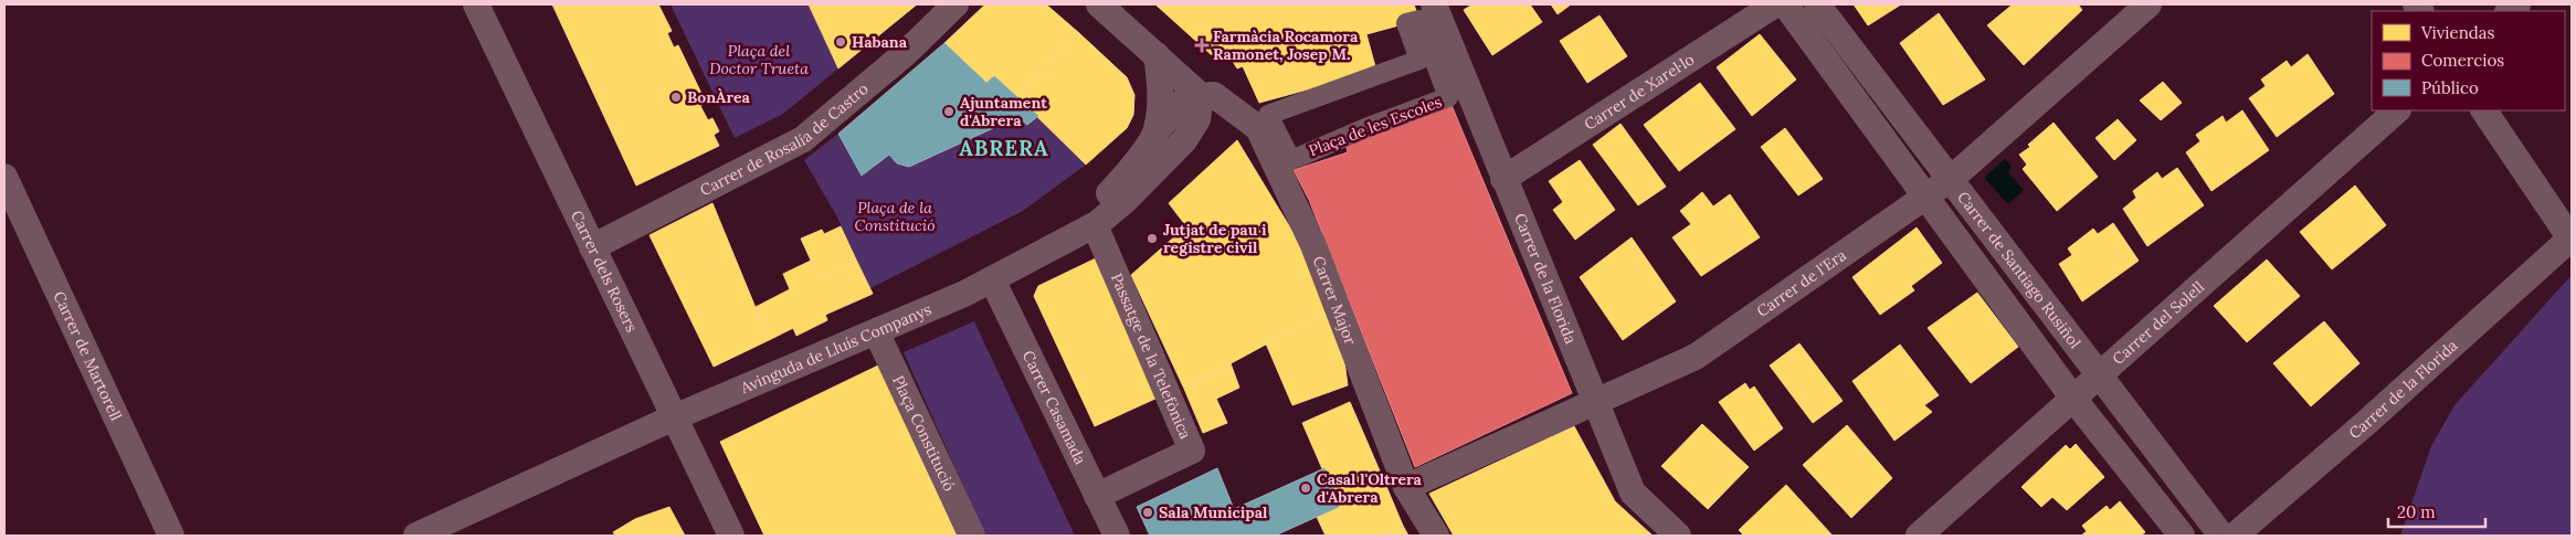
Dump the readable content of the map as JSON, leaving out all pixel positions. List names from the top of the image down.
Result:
{
  "streets": {
    "street": [
      "Carrer de Xarel·lo",
      "Plaça de les Escoles",
      "Carrer de Rosalía de Castro",
      "Carrer de Santiago Rusiñol",
      "Carrer dels Rosers",
      "Carrer de la Florida",
      "Carrer de l'Era",
      "Carrer Major",
      "Carrer del Solell",
      "Avinguda de Lluís Companys",
      "Passatge de la Telefònica",
      "Carrer de Martorell",
      "Carrer Casamada",
      "Plaça Constitució"
    ]
  },
  "crossings": [
    ["Carrer de Xarel·lo", "Carrer de la Florida"],
    ["Carrer de Rosalía de Castro", "Carrer dels Rosers"],
    ["Carrer de Santiago Rusiñol", "Carrer de l'Era"],
    ["Carrer de Santiago Rusiñol", "Carrer del Solell"],
    ["Carrer dels Rosers", "Avinguda de Lluís Companys"],
    ["Carrer de la Florida", "Carrer de l'Era"],
    ["Carrer de l'Era", "Carrer Major"],
    ["Carrer Major", "Avinguda de Lluís Companys"],
    ["Avinguda de Lluís Companys", "Passatge de la Telefònica"],
    ["Avinguda de Lluís Companys", "Carrer Casamada"],
    ["Avinguda de Lluís Companys", "Plaça Constitució"],
    ["Passatge de la Telefònica", "Carrer Casamada"]
  ],
  "districts": ["ABRERA"],
  "parks": ["Plaça del Doctor Trueta", "Plaça de la Constitució"],
  "places": {
    "other": [
      "Habana",
      "BonÀrea",
      "Ajuntament d'Abrera",
      "Jutjat de pau i registre civil",
      "Casal l'Oltrera d'Abrera",
      "Sala Municipal"
    ],
    "health": ["Farmàcia Rocamora Ramonet, Josep M."]
  },
  "legend": ["Viviendas", "Comercios", "Público"],
  "scale_bar": "20 m"
}
